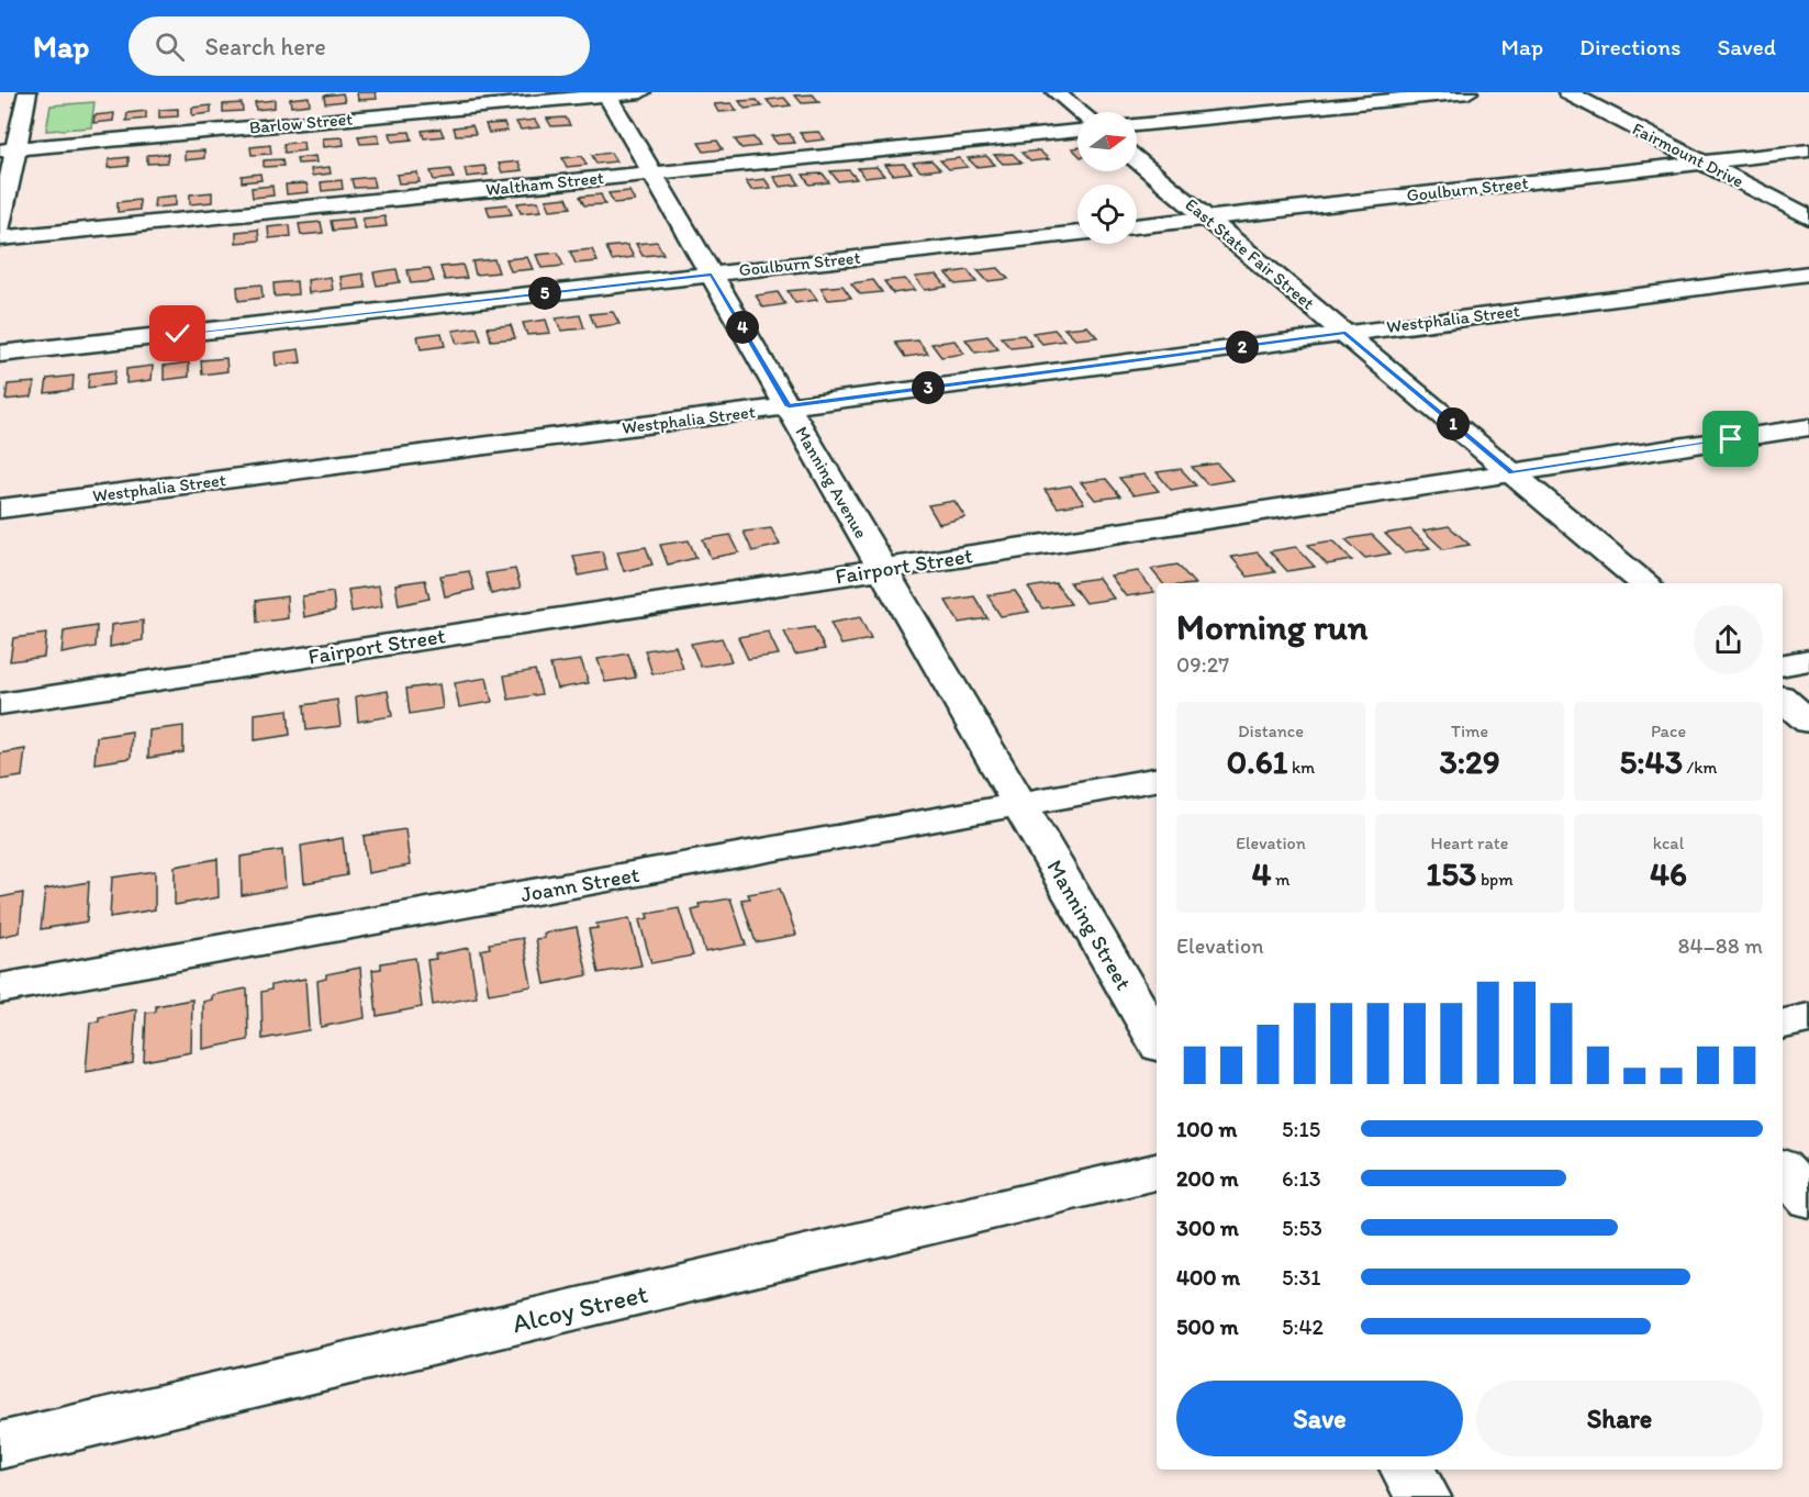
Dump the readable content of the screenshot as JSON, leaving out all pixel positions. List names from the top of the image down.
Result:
{
  "streets": {
    "street": [
      "Barlow Street",
      "Fairmount Drive",
      "Waltham Street",
      "Goulburn Street",
      "East State Fair Street",
      "Westphalia Street",
      "Manning Avenue",
      "Fairport Street",
      "Joann Street",
      "Manning Street",
      "Alcoy Street"
    ]
  },
  "crossings": [
    ["Barlow Street", "Manning Avenue"],
    ["Fairmount Drive", "Goulburn Street"],
    ["Waltham Street", "Manning Avenue"],
    ["Goulburn Street", "East State Fair Street"],
    ["Goulburn Street", "Manning Avenue"],
    ["East State Fair Street", "Westphalia Street"],
    ["East State Fair Street", "Fairport Street"],
    ["Westphalia Street", "Manning Avenue"],
    ["Manning Avenue", "Fairport Street"],
    ["Manning Avenue", "Joann Street"],
    ["Manning Avenue", "Manning Street"],
    ["Joann Street", "Manning Street"]
  ],
  "north": "right",
  "page": {
    "header": "Map",
    "search": "Search here",
    "nav": ["Map", "Directions", "Saved"],
    "pins": [
      "5",
      "4",
      "2",
      "3",
      "1"
    ],
    "heading": ["Morning run", "09:27"],
    "stats": [
      ["Distance", "0.61 km"],
      ["Time", "3:29"],
      ["Pace", "5:43 /km"],
      ["Elevation", "4 m"],
      ["Heart rate", "153 bpm"],
      ["kcal", "46"]
    ],
    "chart": ["Elevation", "84–88 m"],
    "list": [
      {
        "name": "100 m",
        "note": "5:15"
      },
      {
        "name": "200 m",
        "note": "6:13"
      },
      {
        "name": "300 m",
        "note": "5:53"
      },
      {
        "name": "400 m",
        "note": "5:31"
      },
      {
        "name": "500 m",
        "note": "5:42"
      }
    ],
    "buttons": ["Save", "Share"]
  }
}
